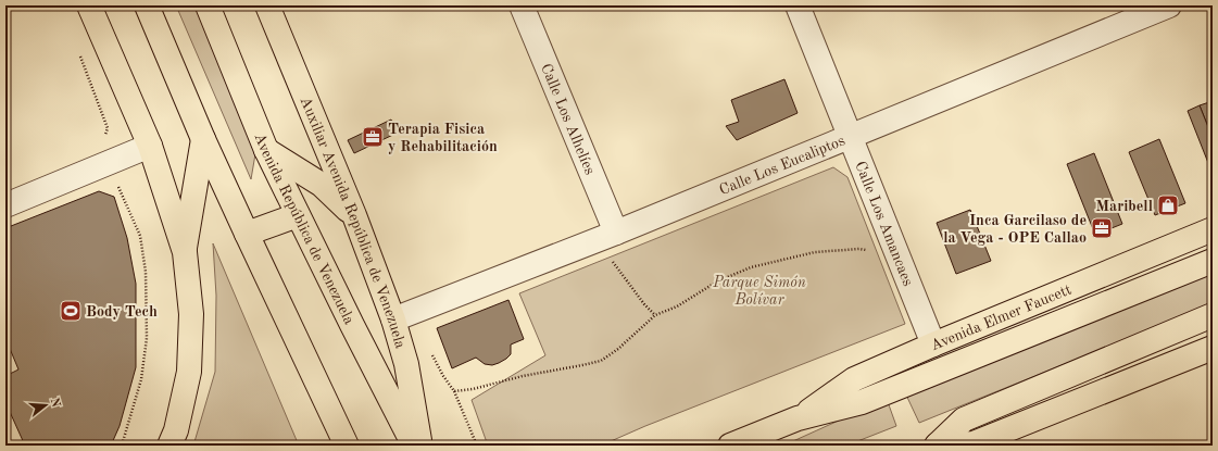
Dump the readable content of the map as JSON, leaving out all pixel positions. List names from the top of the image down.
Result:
{
  "streets": {
    "main road": ["Auxiliar Avenida República de Venezuela", "Avenida República de Venezuela", "Avenida Elmer Faucett"],
    "street": ["Calle Los Alhelíes", "Calle Los Eucaliptos", "Calle Los Amancaes"]
  },
  "crossings": [
    ["Calle Los Alhelíes", "Calle Los Eucaliptos"],
    ["Calle Los Eucaliptos", "Auxiliar Avenida República de Venezuela"],
    ["Calle Los Eucaliptos", "Calle Los Amancaes"],
    ["Calle Los Amancaes", "Avenida Elmer Faucett"]
  ],
  "parks": ["Parque Simón Bolívar"],
  "places": {
    "office": ["Terapia Fisica y Rehabilitación", "Inca Garcilaso de la Vega - OPE Callao"],
    "shop": ["Maribell"],
    "sports": ["Body Tech"]
  },
  "north": "right"
}
